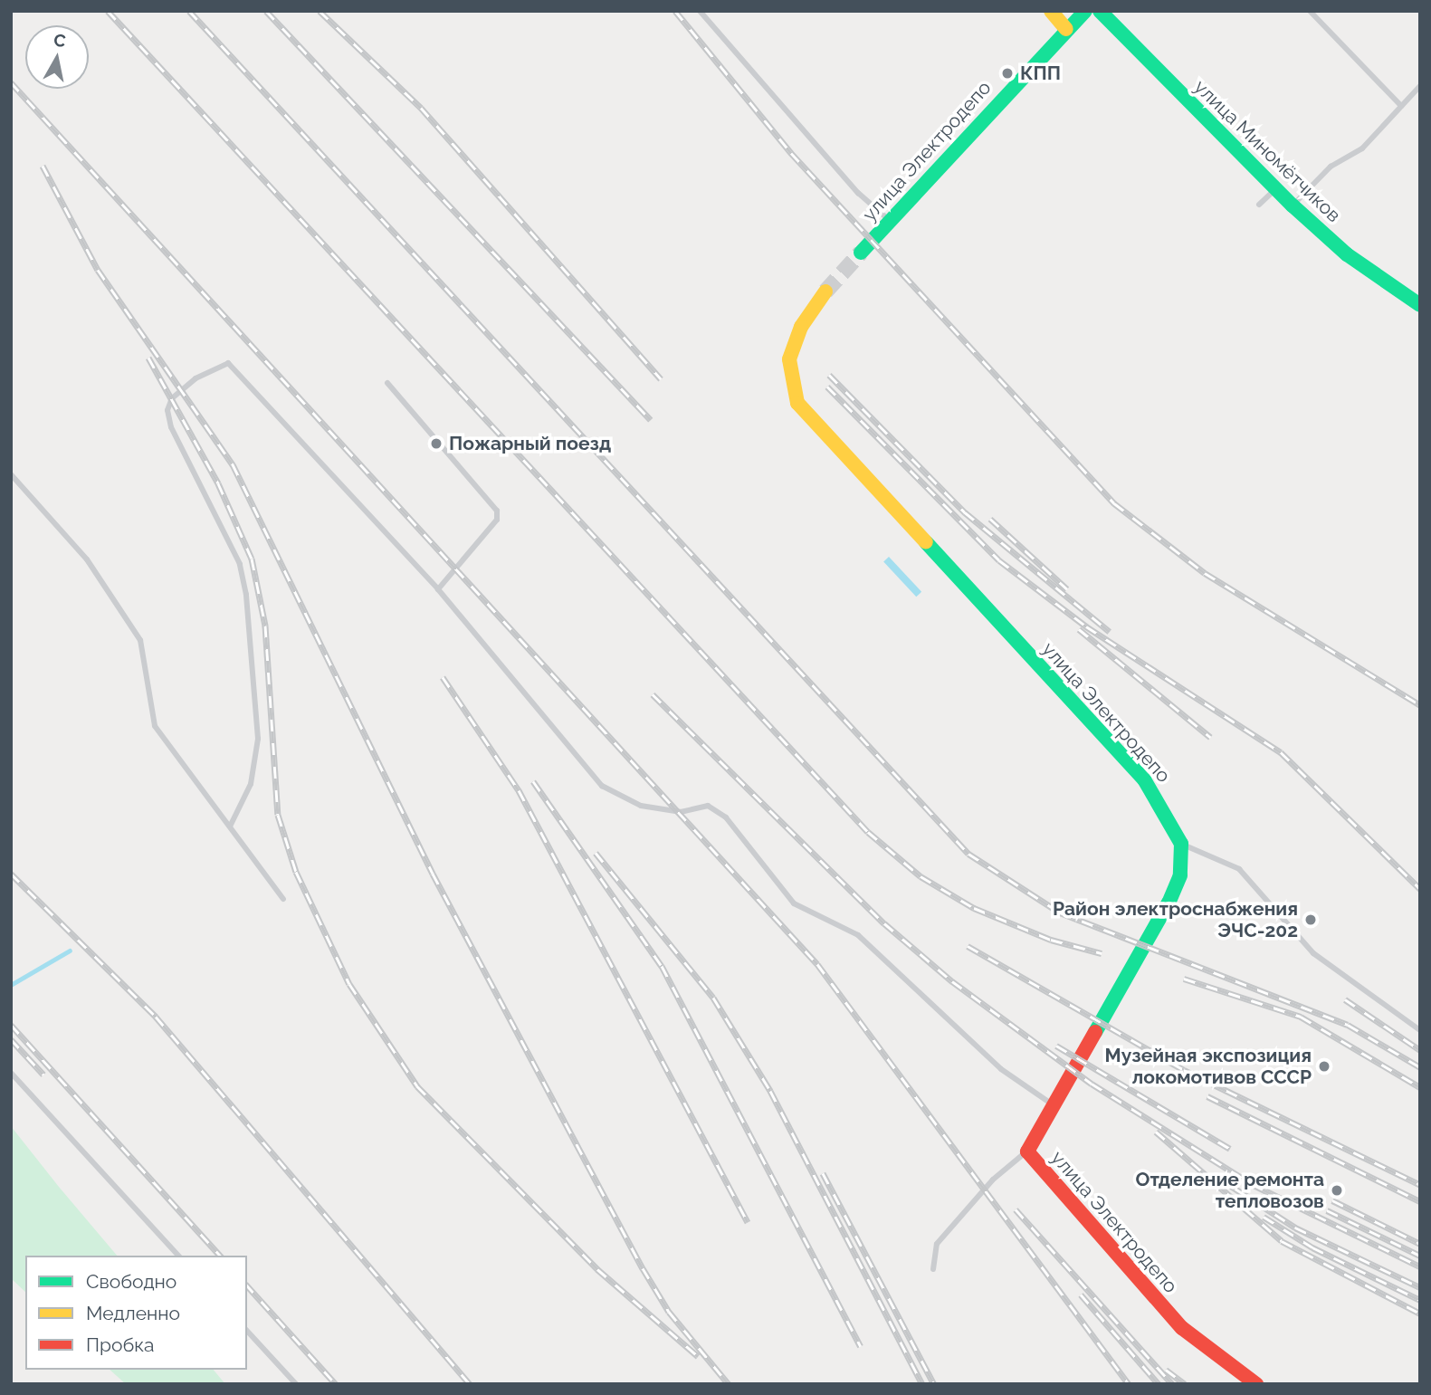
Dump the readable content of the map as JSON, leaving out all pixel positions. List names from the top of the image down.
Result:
{
  "streets": {
    "street": ["улица Электродепо", "улица Миномётчиков"]
  },
  "places": [
    "КПП",
    "Пожарный поезд",
    "Район электроснабжения ЭЧС-202",
    "Музейная экспозиция локомотивов СССР",
    "Отделение ремонта тепловозов"
  ],
  "legend": ["Свободно", "Медленно", "Пробка"],
  "north": "top"
}
